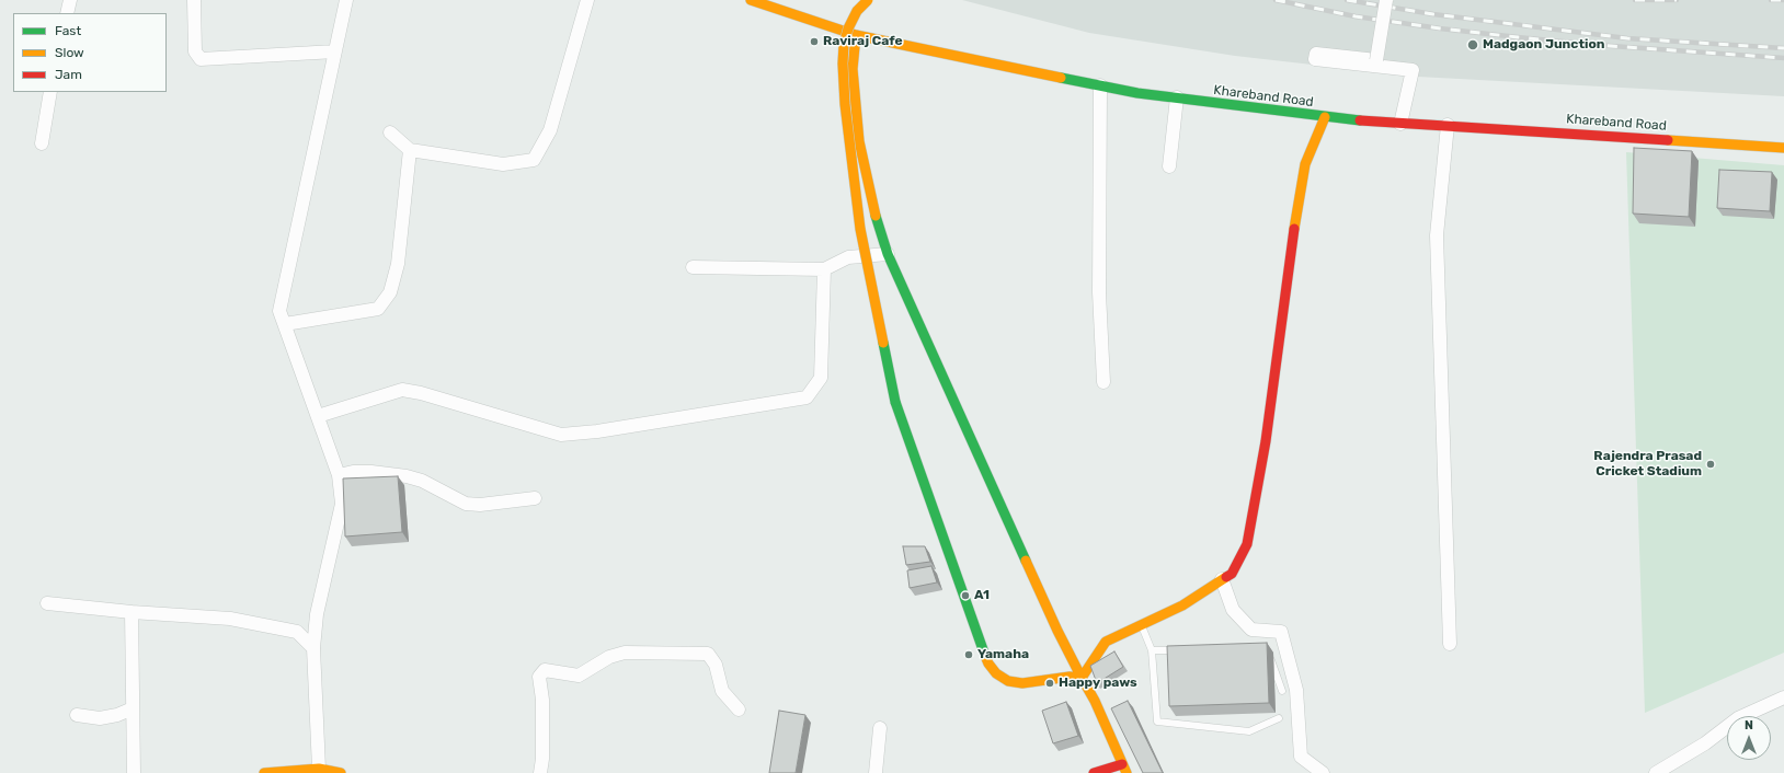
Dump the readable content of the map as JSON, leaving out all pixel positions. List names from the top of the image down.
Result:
{
  "streets": {
    "main road": ["Khareband Road"]
  },
  "places": [
    "Raviraj Cafe",
    "Madgaon Junction",
    "Rajendra Prasad Cricket Stadium",
    "A1",
    "Yamaha",
    "Happy paws"
  ],
  "legend": ["Fast", "Slow", "Jam"],
  "north": "top"
}
